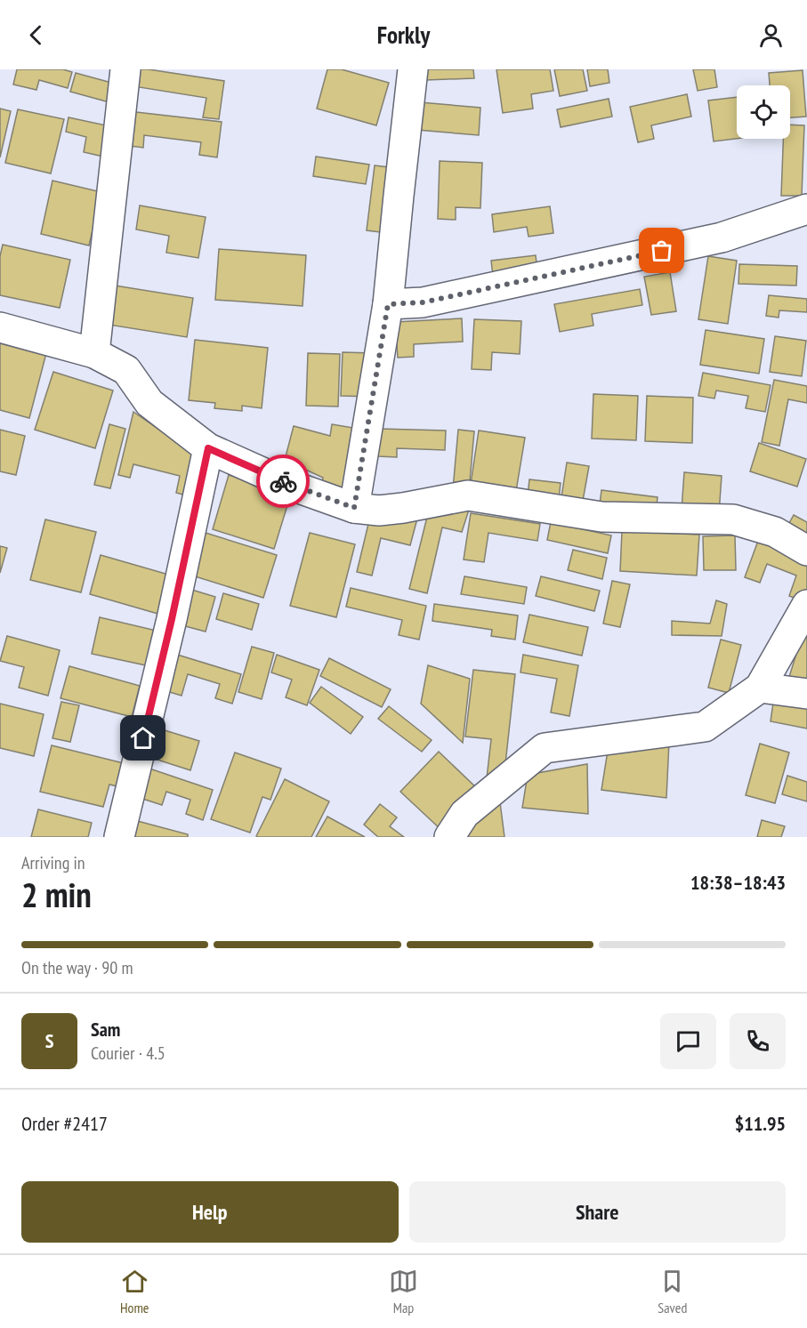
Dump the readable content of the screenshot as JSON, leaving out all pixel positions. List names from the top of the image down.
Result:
{
  "page": {
    "header": "Forkly",
    "heading": ["2 min", "Arriving in", "18:38–18:43"],
    "panel": [
      "Sam",
      "Courier · 4.5",
      "Order #2417",
      "$11.95"
    ],
    "bar": "On the way · 90 m",
    "round": "S",
    "buttons": ["Help", "Share"],
    "tabs": ["Home", "Map", "Saved"]
  }
}
